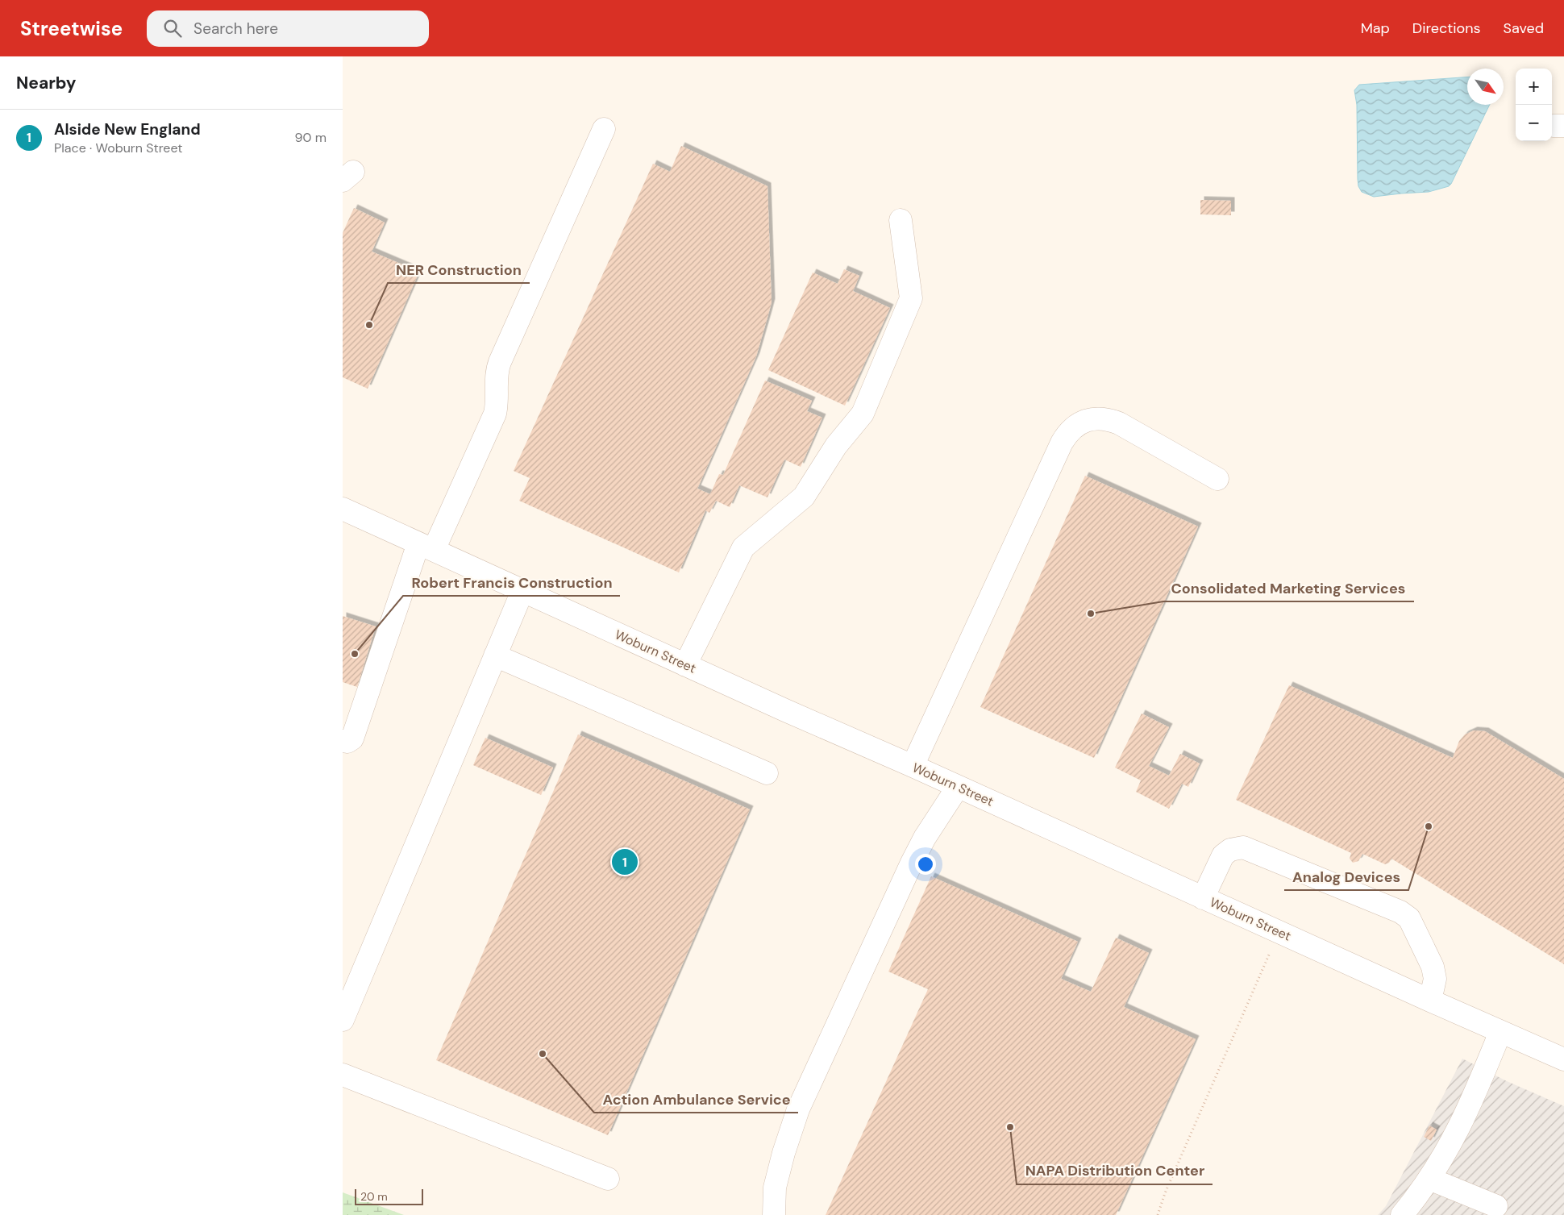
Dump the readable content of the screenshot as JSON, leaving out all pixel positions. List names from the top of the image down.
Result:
{
  "streets": {
    "street": ["Woburn Street"]
  },
  "places": [
    "NER Construction",
    "Consolidated Marketing Services",
    "Robert Francis Construction",
    "Analog Devices",
    "Action Ambulance Service",
    "NAPA Distribution Center"
  ],
  "scale_bar": "20 m",
  "north": "bottom right",
  "page": {
    "header": "Streetwise",
    "search": "Search here",
    "nav": ["Map", "Directions", "Saved"],
    "heading": "Nearby",
    "map_buttons": ["+", "−"],
    "list": [
      {
        "mark": "1",
        "name": "Alside New England",
        "note": "Place · Woburn Street",
        "value": "90 m"
      }
    ],
    "pins": "1",
    "scale": "20 m"
  }
}
